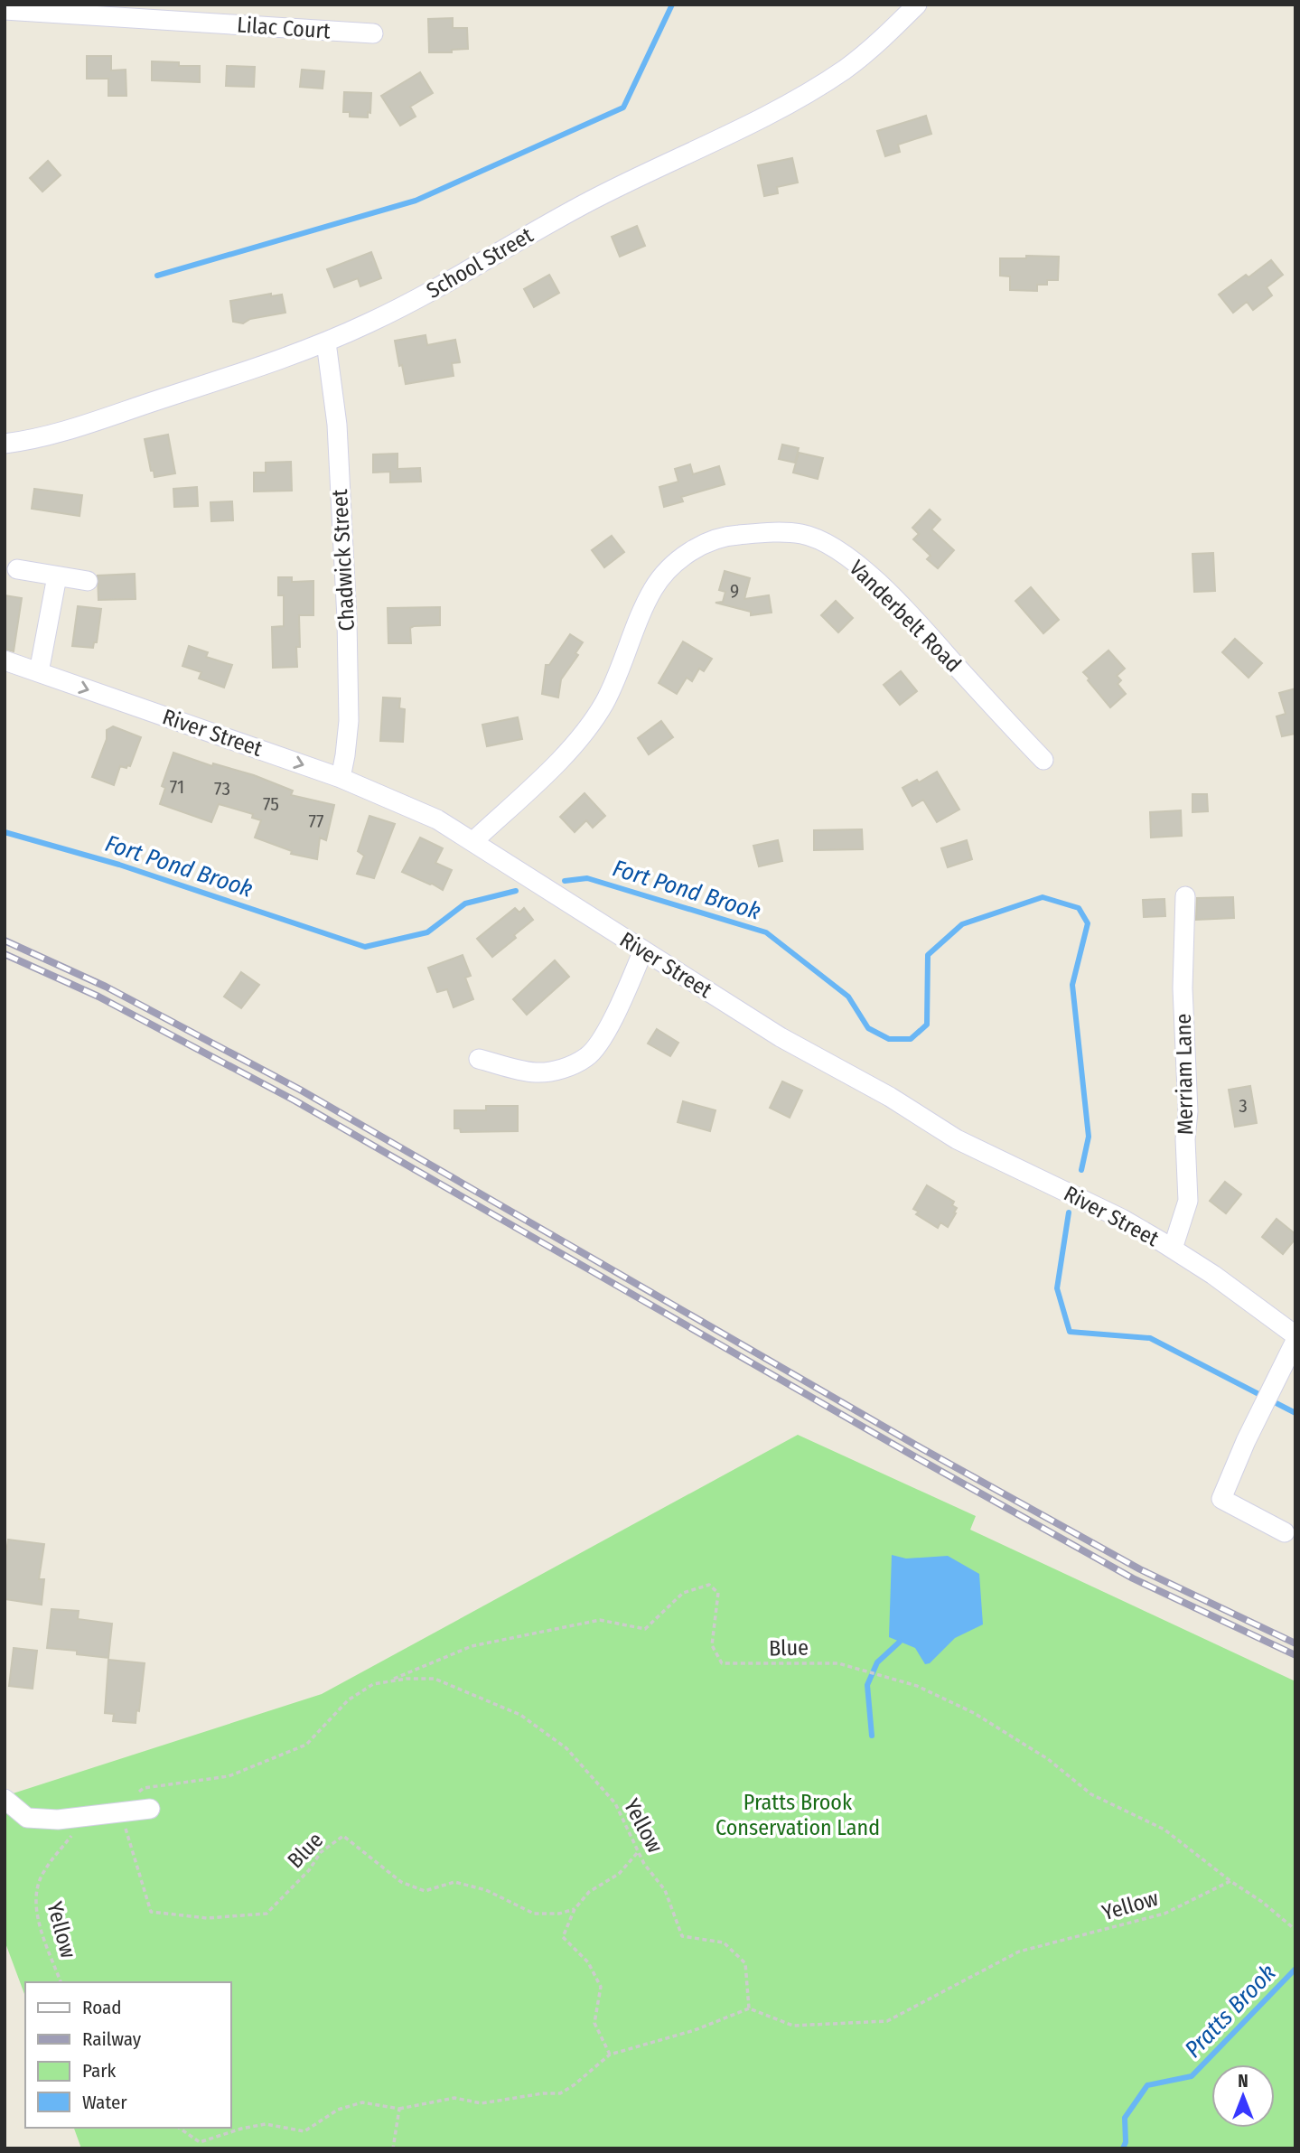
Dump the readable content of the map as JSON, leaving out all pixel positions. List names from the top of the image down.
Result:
{
  "streets": {
    "street": [
      "Lilac Court",
      "School Street",
      "Chadwick Street",
      "Vanderbelt Road",
      "River Street",
      "Merriam Lane"
    ],
    "path": ["Blue", "Yellow"]
  },
  "crossings": [
    ["School Street", "Chadwick Street"],
    ["Chadwick Street", "River Street"],
    ["Vanderbelt Road", "River Street"],
    ["River Street", "Merriam Lane"],
    ["Blue", "Yellow"]
  ],
  "water": ["Fort Pond Brook", "Pratts Brook"],
  "parks": ["Pratts Brook Conservation Land"],
  "house_numbers": [
    "9",
    "71",
    "73",
    "75",
    "77",
    "3"
  ],
  "legend": [
    "Road",
    "Railway",
    "Park",
    "Water"
  ],
  "north": "top"
}
